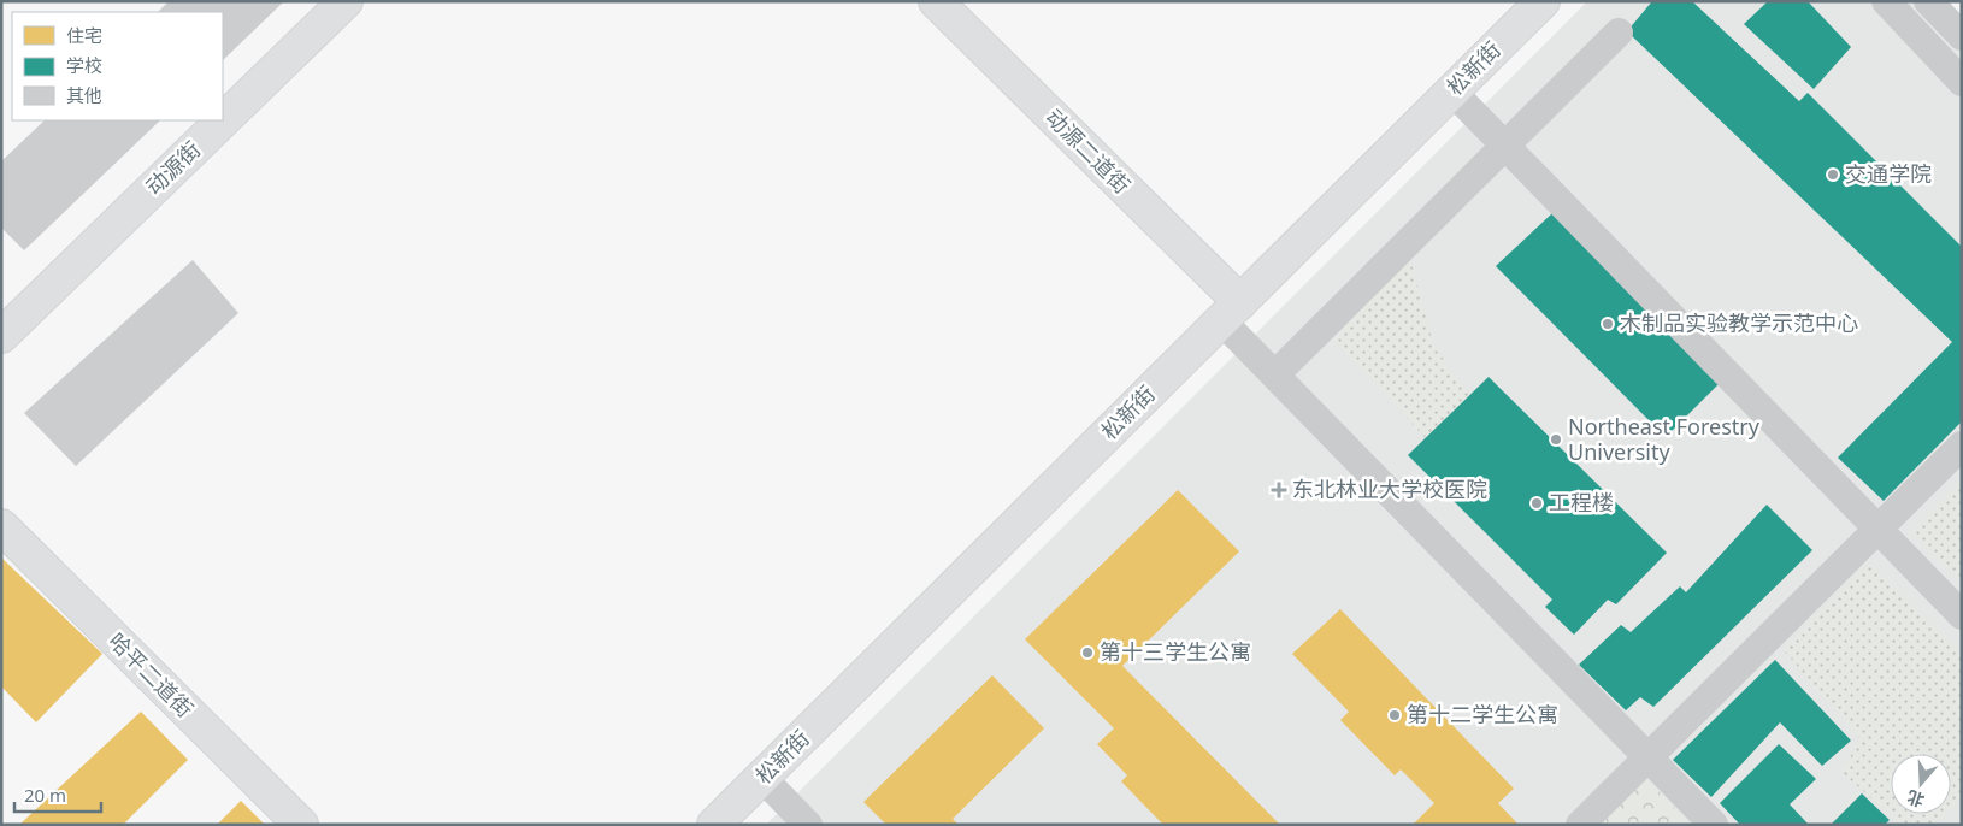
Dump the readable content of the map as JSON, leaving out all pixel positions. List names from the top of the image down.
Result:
{
  "streets": {
    "street": [
      "松新街",
      "动源二道街",
      "动源街",
      "哈平二道街"
    ]
  },
  "crossings": [
    ["松新街", "动源二道街"]
  ],
  "places": {
    "other": [
      "交通学院",
      "木制品实验教学示范中心",
      "Northeast Forestry University",
      "工程楼",
      "第十三学生公寓",
      "第十二学生公寓"
    ],
    "health": ["东北林业大学校医院"]
  },
  "legend": ["住宅", "学校", "其他"],
  "scale_bar": "20 m",
  "north": "bottom"
}
